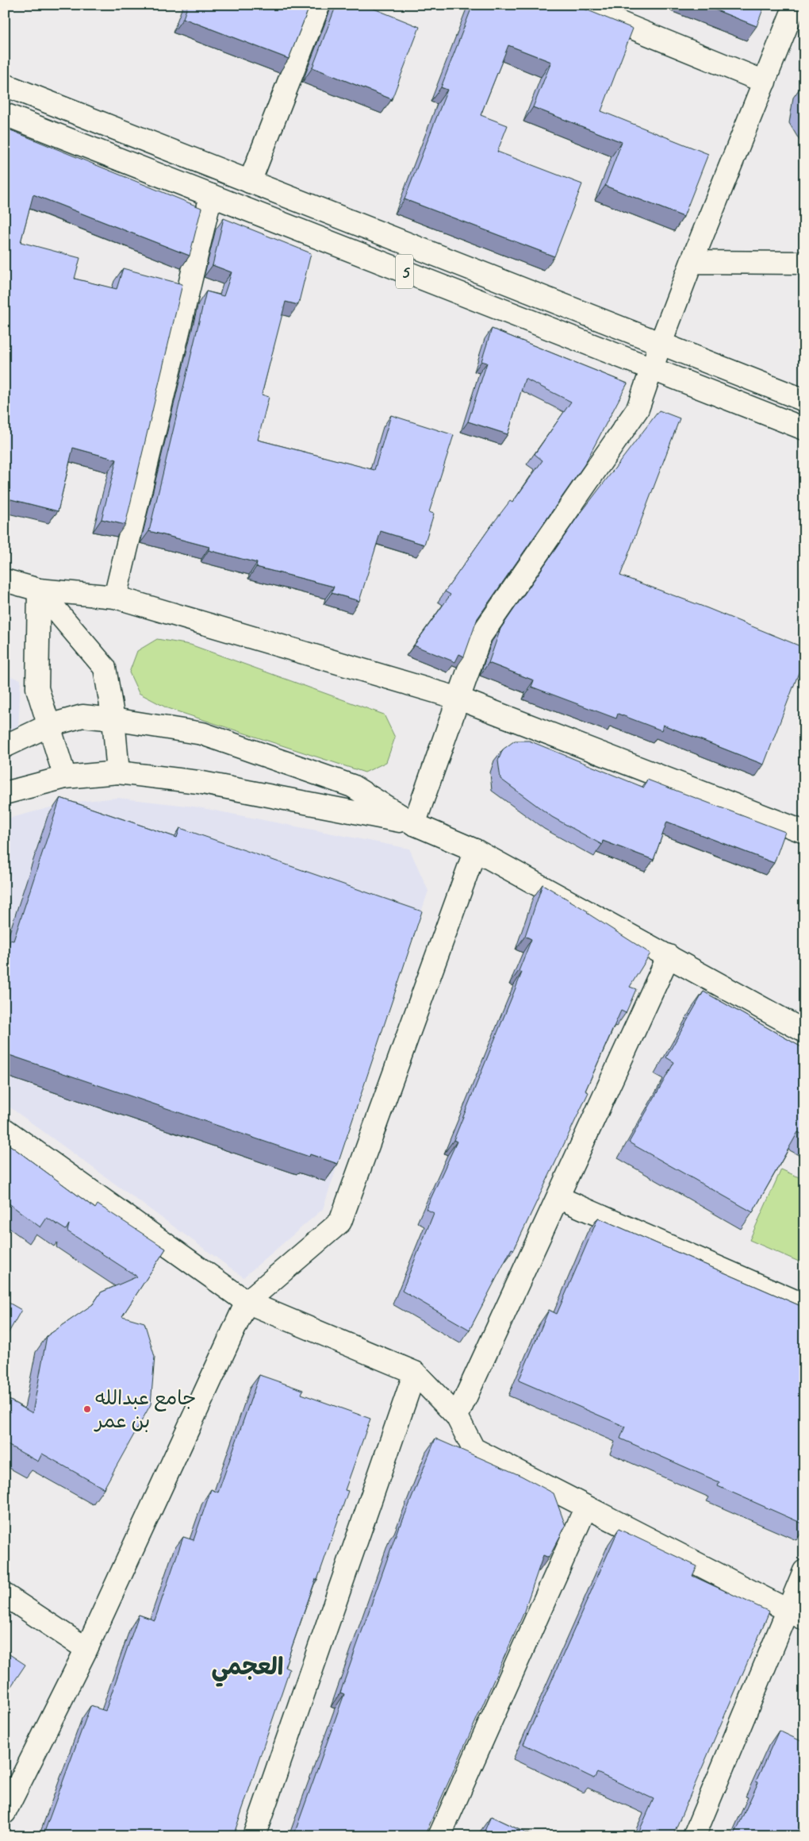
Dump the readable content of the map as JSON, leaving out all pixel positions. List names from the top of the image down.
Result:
{
  "streets": {
    "street": ["5"]
  },
  "districts": ["العجمي"],
  "places": ["جامع عبدالله بن عمر"]
}
